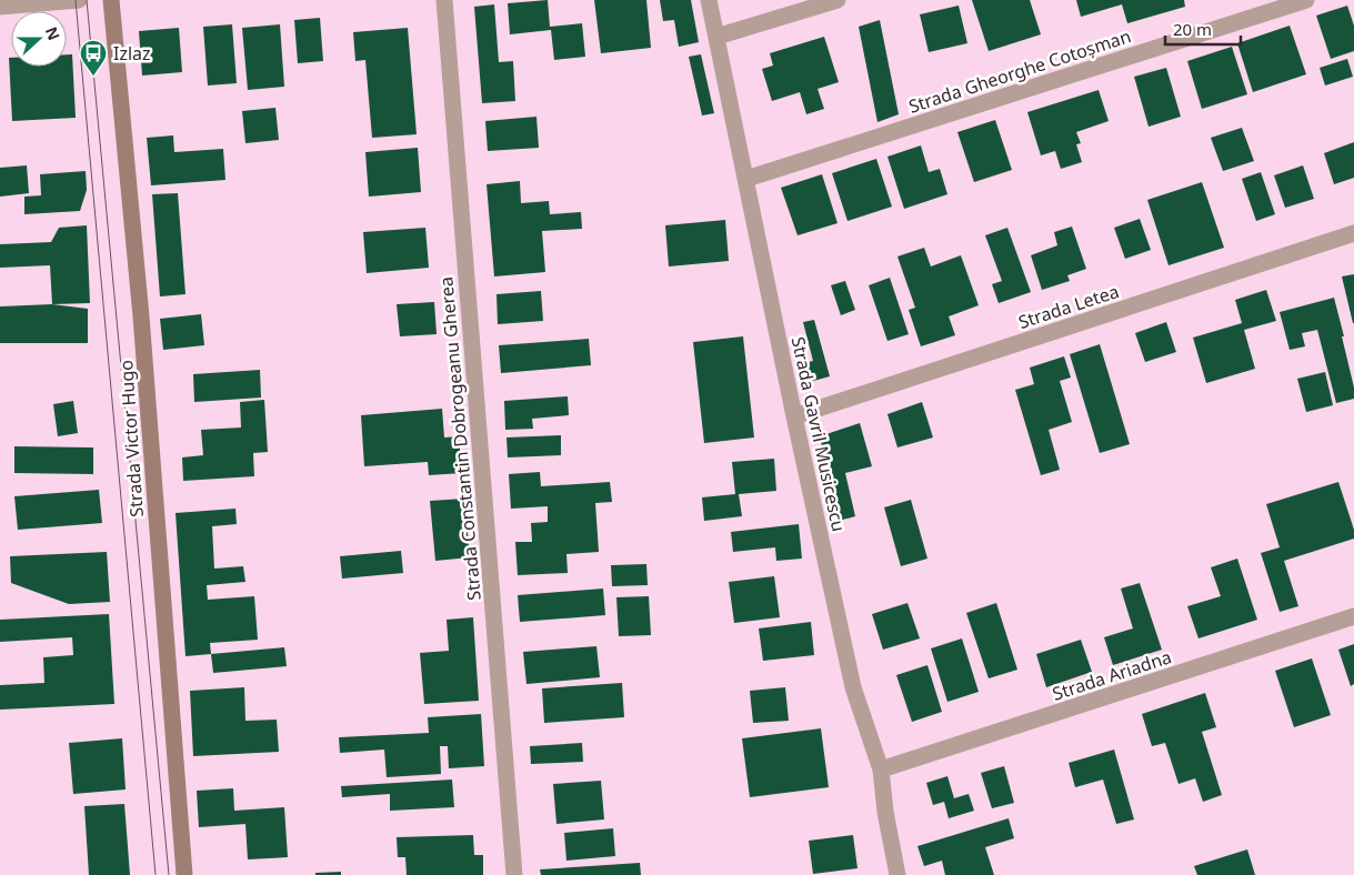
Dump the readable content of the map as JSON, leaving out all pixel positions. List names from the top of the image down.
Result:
{
  "streets": {
    "street": [
      "Strada Gheorghe Cotoșman",
      "Strada Letea",
      "Strada Gavril Musicescu",
      "Strada Victor Hugo",
      "Strada Constantin Dobrogeanu Gherea",
      "Strada Ariadna"
    ]
  },
  "crossings": [
    ["Strada Gheorghe Cotoșman", "Strada Gavril Musicescu"],
    ["Strada Letea", "Strada Gavril Musicescu"],
    ["Strada Gavril Musicescu", "Strada Ariadna"]
  ],
  "places": {
    "bus stop": ["Izlaz"]
  },
  "scale_bar": "20 m",
  "north": "right"
}
